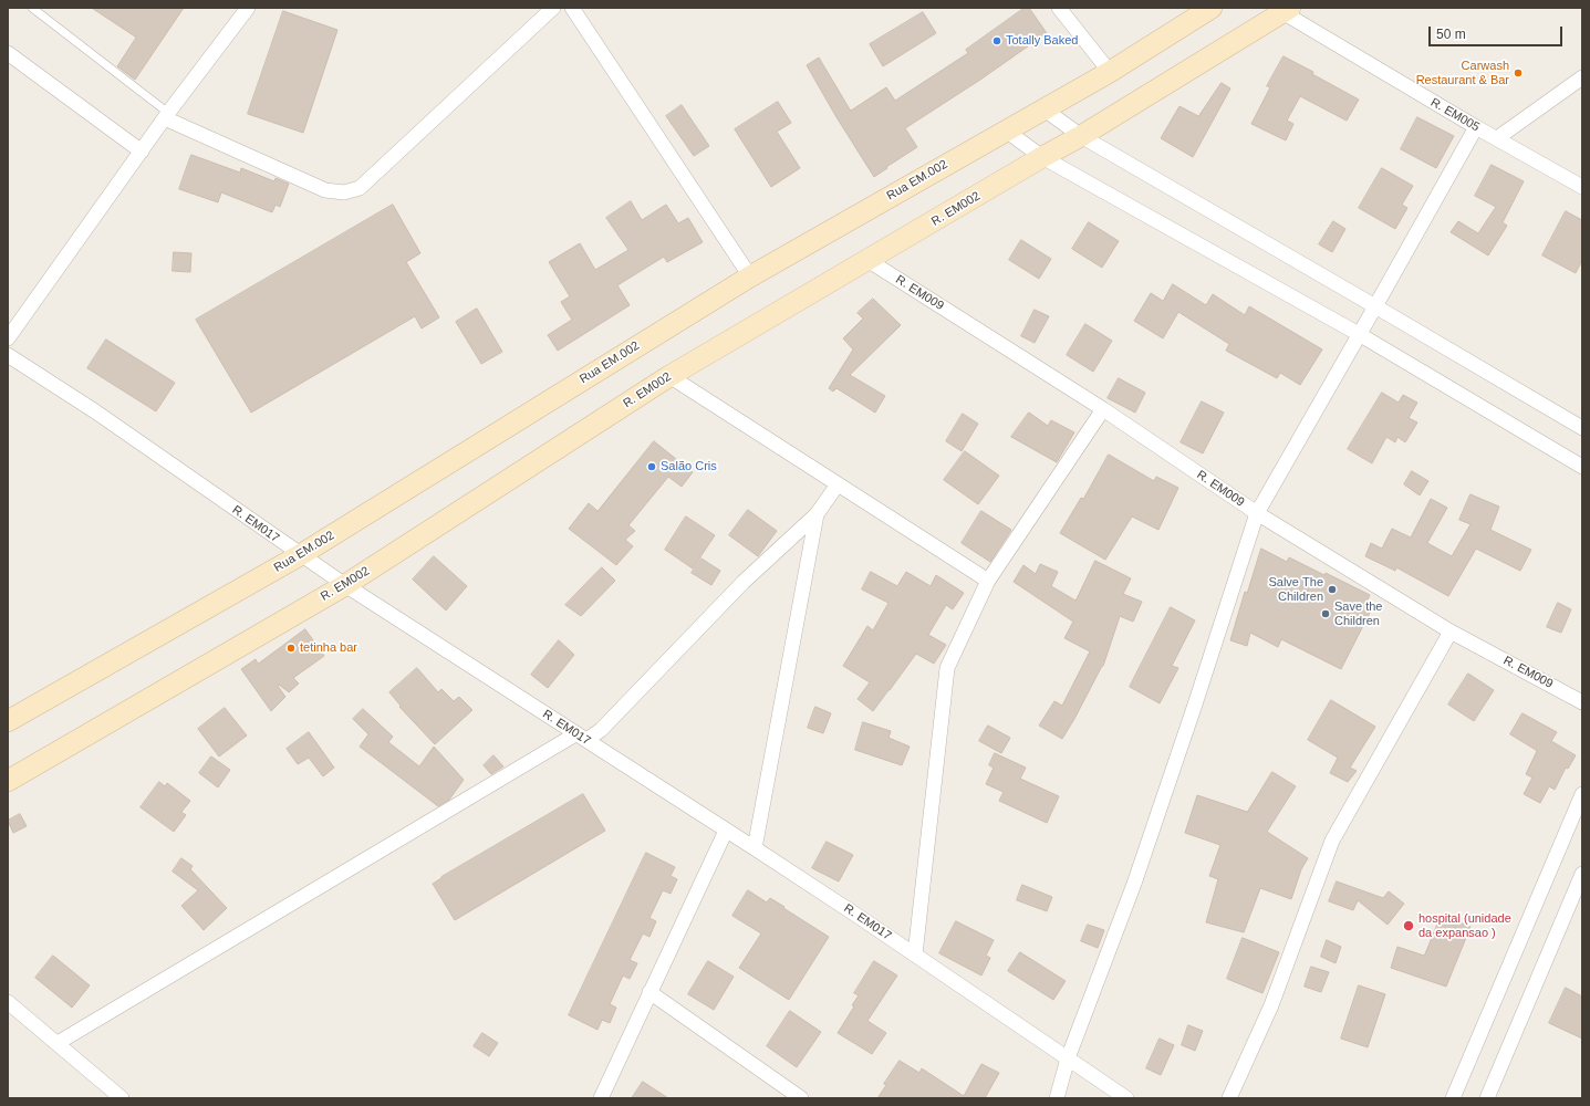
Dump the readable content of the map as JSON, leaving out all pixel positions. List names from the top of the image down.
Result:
{
  "streets": {
    "street": [
      "R. EM005",
      "Rua EM.002",
      "R. EM002",
      "R. EM009",
      "R. EM017"
    ]
  },
  "crossings": [
    ["R. EM005", "R. EM002"],
    ["Rua EM.002", "R. EM017"],
    ["R. EM002", "R. EM009"],
    ["R. EM002", "R. EM017"]
  ],
  "places": [
    "Totally Baked",
    "Carwash Restaurant & Bar",
    "Salão Cris",
    "Salve The Children",
    "Save the Children",
    "tetinha bar",
    "hospital (unidade da expansao )"
  ],
  "scale_bar": "50 m"
}
